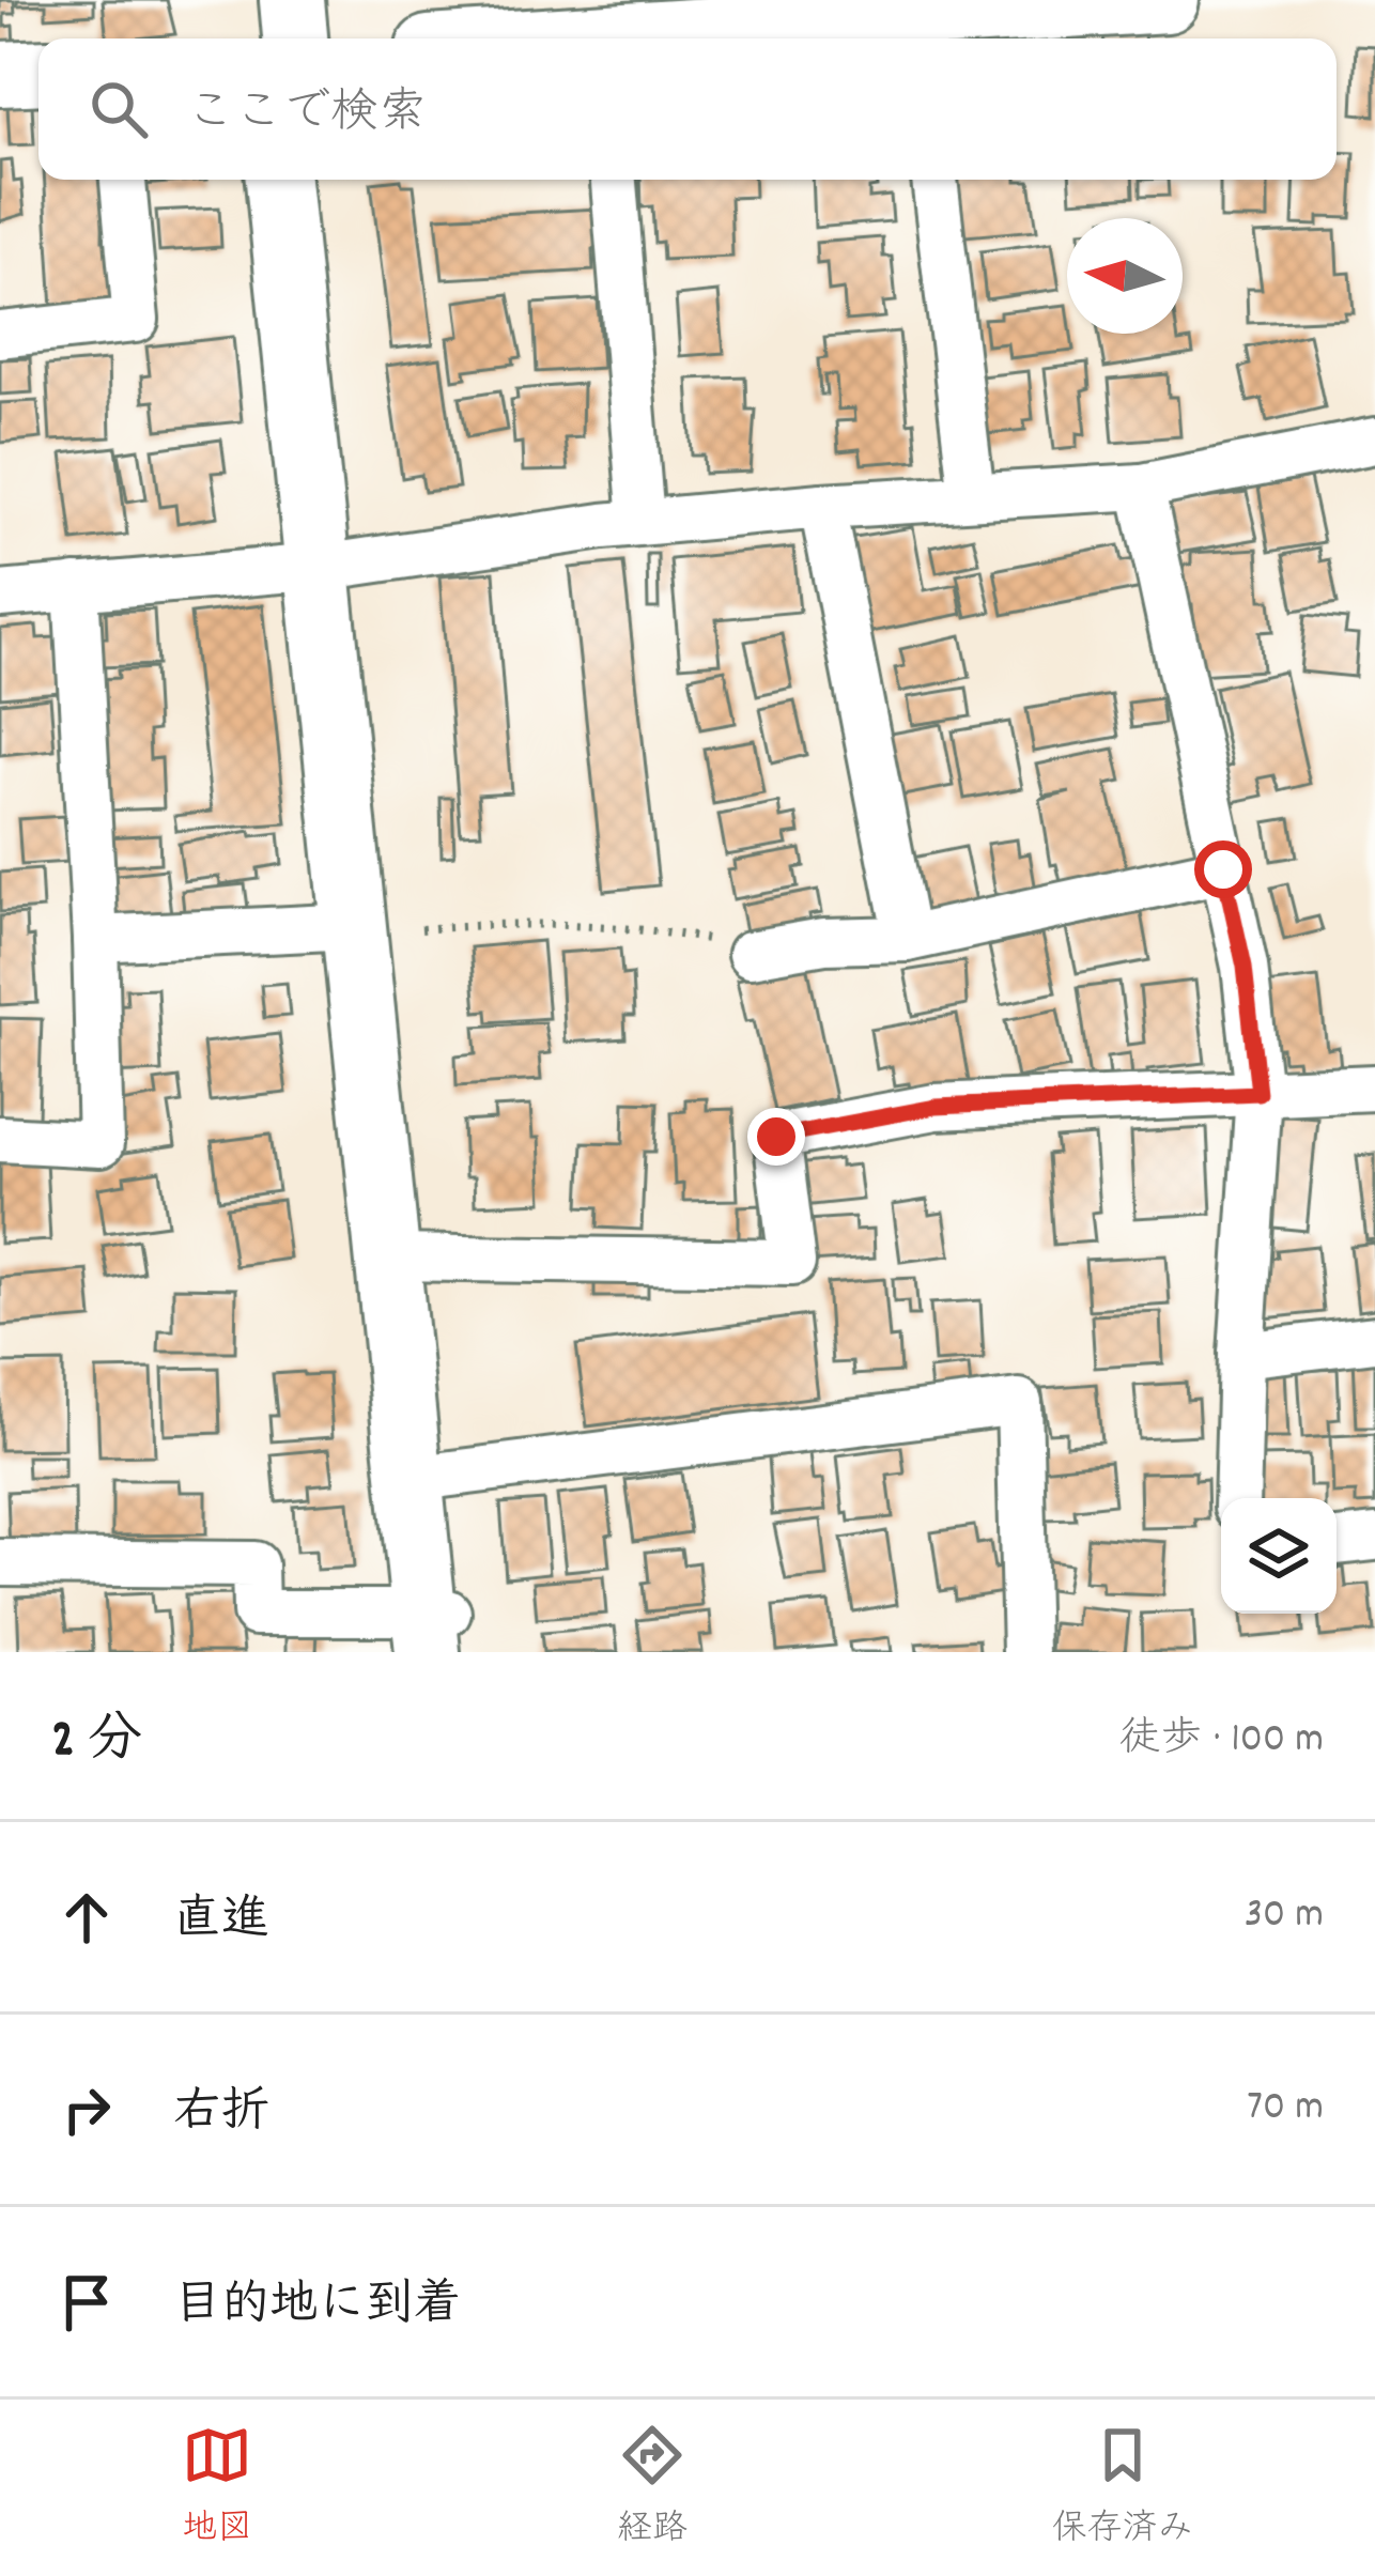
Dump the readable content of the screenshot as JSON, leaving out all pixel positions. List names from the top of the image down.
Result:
{
  "north": "left",
  "page": {
    "search": "ここで検索",
    "heading": ["2 分", "徒歩 · 100 m"],
    "list": [
      ["直進", "30 m"],
      ["右折", "70 m"],
      "目的地に到着"
    ],
    "nav": ["地図", "経路", "保存済み"]
  }
}
